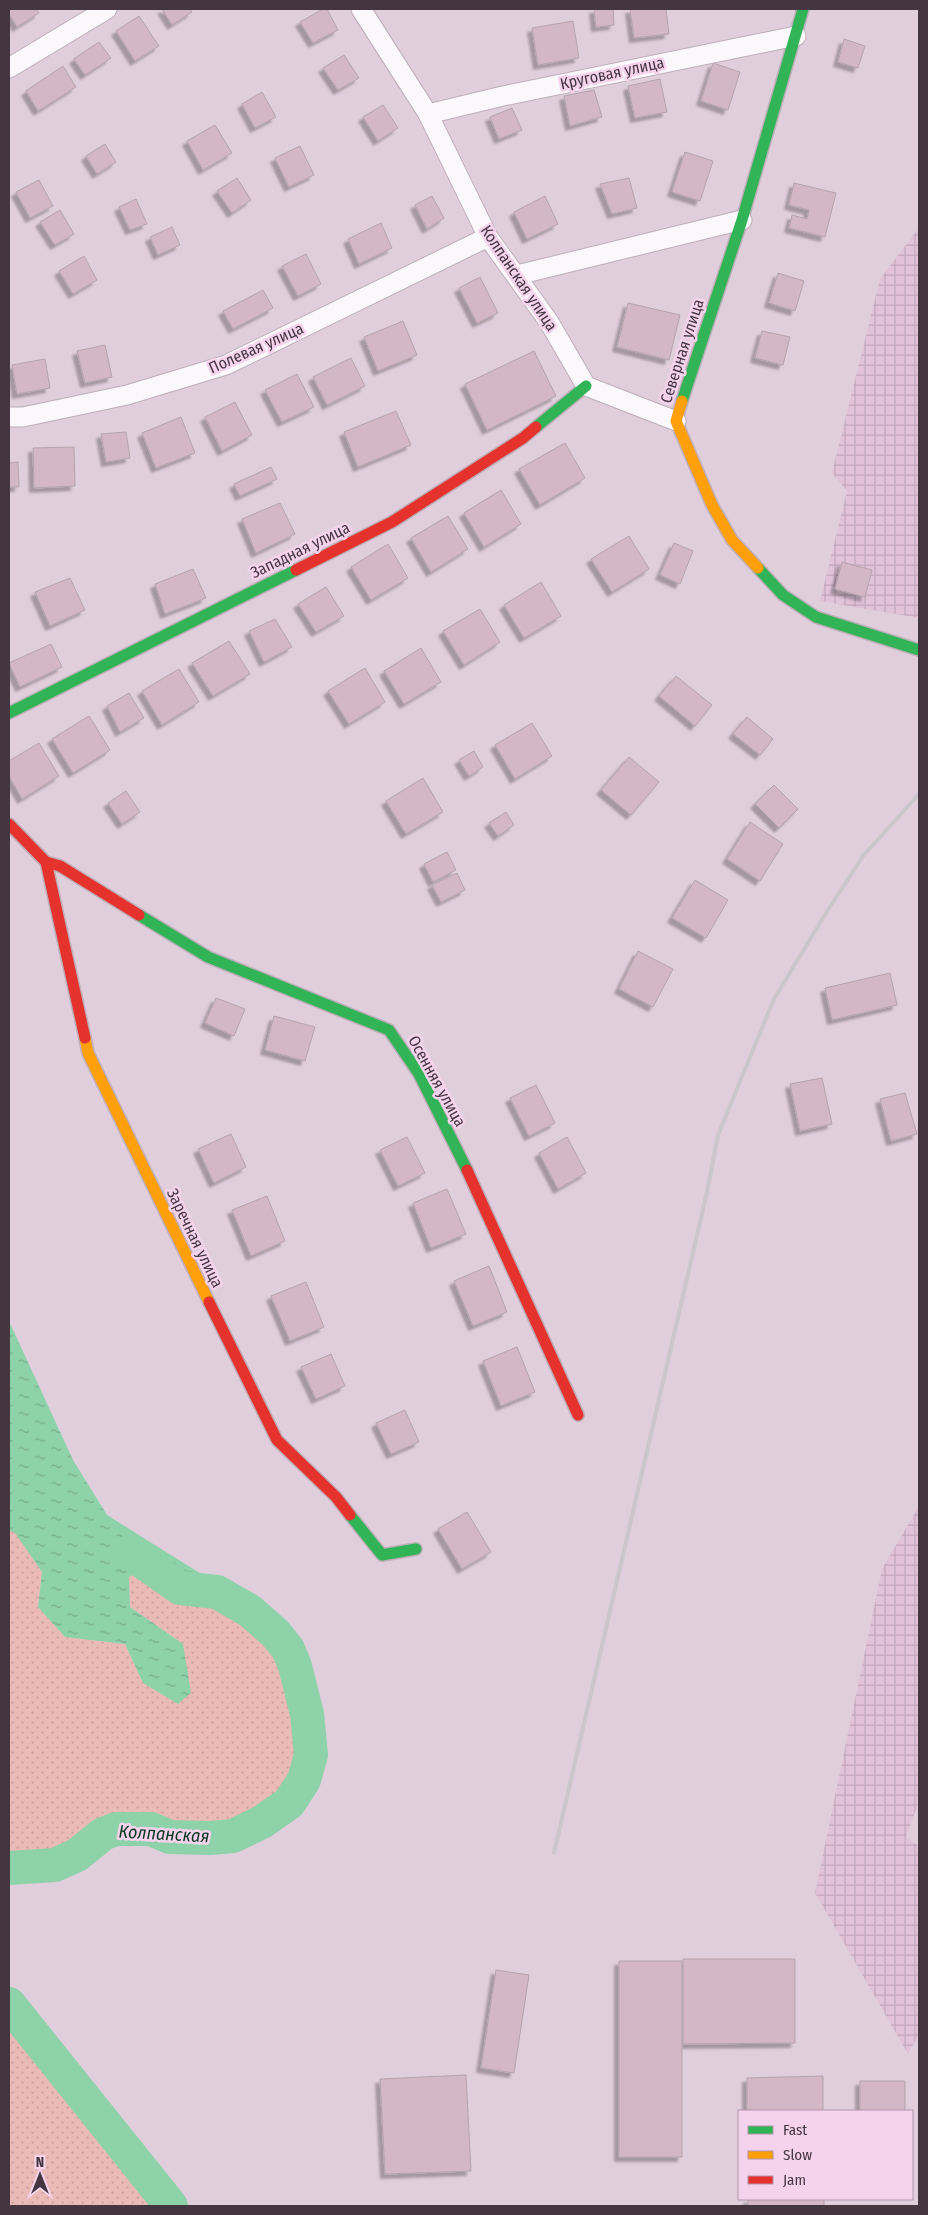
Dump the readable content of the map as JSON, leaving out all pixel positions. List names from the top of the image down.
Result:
{
  "streets": {
    "street": [
      "Круговая улица",
      "Колпанская улица",
      "Полевая улица",
      "Северная улица",
      "Западная улица",
      "Осенняя улица",
      "Заречная улица"
    ]
  },
  "crossings": [
    ["Круговая улица", "Колпанская улица"],
    ["Круговая улица", "Северная улица"],
    ["Колпанская улица", "Полевая улица"],
    ["Колпанская улица", "Западная улица"],
    ["Осенняя улица", "Заречная улица"]
  ],
  "water": ["Колпанская"],
  "legend": ["Fast", "Slow", "Jam"],
  "north": "top"
}
